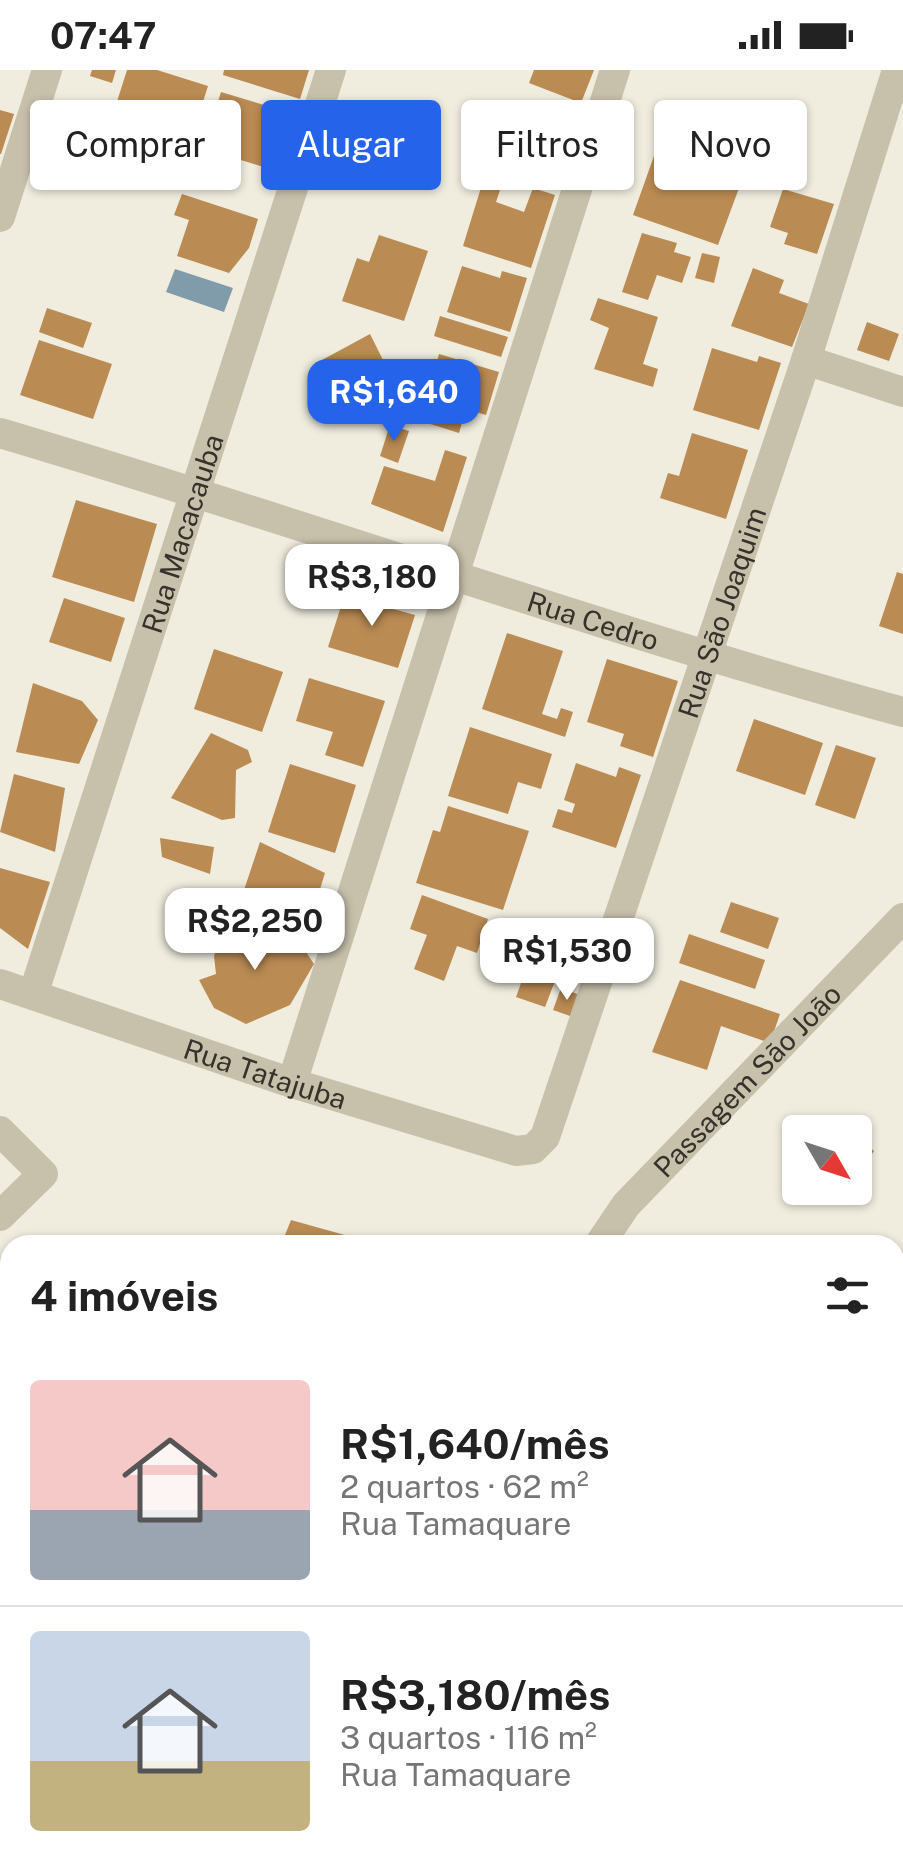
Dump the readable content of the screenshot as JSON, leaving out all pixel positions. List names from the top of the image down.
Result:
{
  "streets": {
    "street": [
      "Rua Macacauba",
      "Rua São Joaquim",
      "Rua Cedro",
      "Rua Tatajuba",
      "Passagem São João"
    ]
  },
  "crossings": [
    ["Rua Macacauba", "Rua Cedro"],
    ["Rua Macacauba", "Rua Tatajuba"],
    ["Rua São Joaquim", "Rua Cedro"],
    ["Rua São Joaquim", "Rua Tatajuba"]
  ],
  "north": "bottom right",
  "page": {
    "status": "07:47",
    "chip": [
      "Comprar",
      "Alugar",
      "Filtros",
      "Novo"
    ],
    "price": [
      "R$1,640",
      "R$3,180",
      "R$2,250",
      "R$1,530"
    ],
    "heading": "4 imóveis",
    "list": [
      {
        "name": "R$1,640/mês",
        "note": "2 quartos · 62 m² · Rua Tamaquare"
      },
      {
        "name": "R$3,180/mês",
        "note": "3 quartos · 116 m² · Rua Tamaquare"
      }
    ]
  }
}
